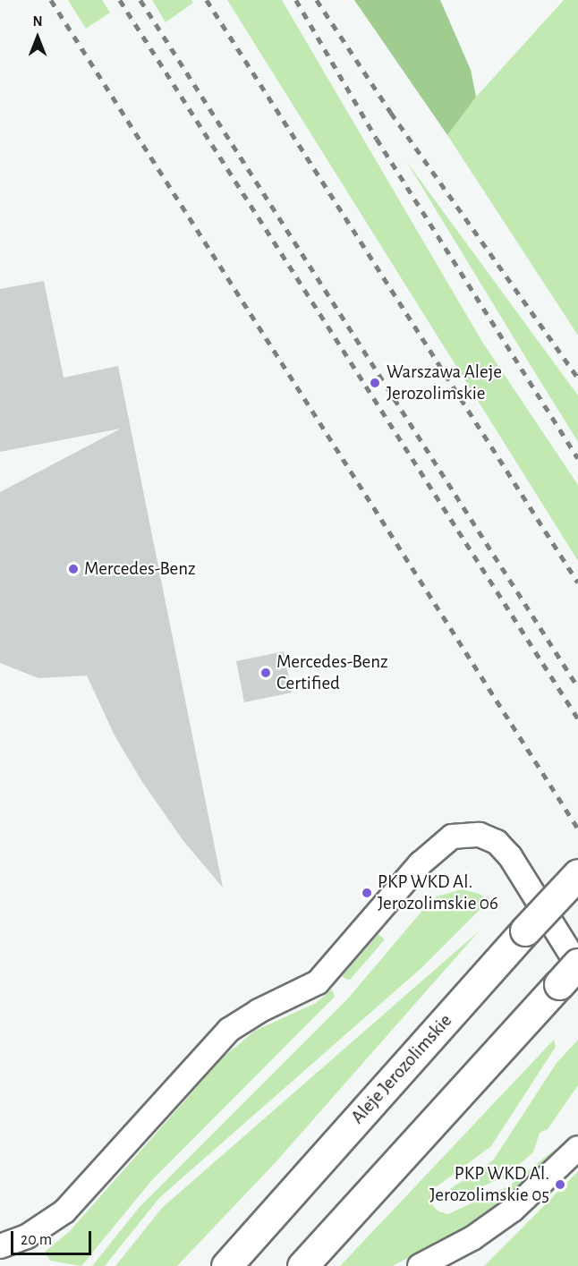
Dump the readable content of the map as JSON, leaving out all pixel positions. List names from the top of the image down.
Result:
{
  "streets": {
    "main road": ["Aleje Jerozolimskie"]
  },
  "places": [
    "Warszawa Aleje Jerozolimskie",
    "Mercedes-Benz",
    "Mercedes-Benz Certified",
    "PKP WKD Al. Jerozolimskie 06",
    "PKP WKD Al. Jerozolimskie 05"
  ],
  "scale_bar": "20 m",
  "north": "top"
}
